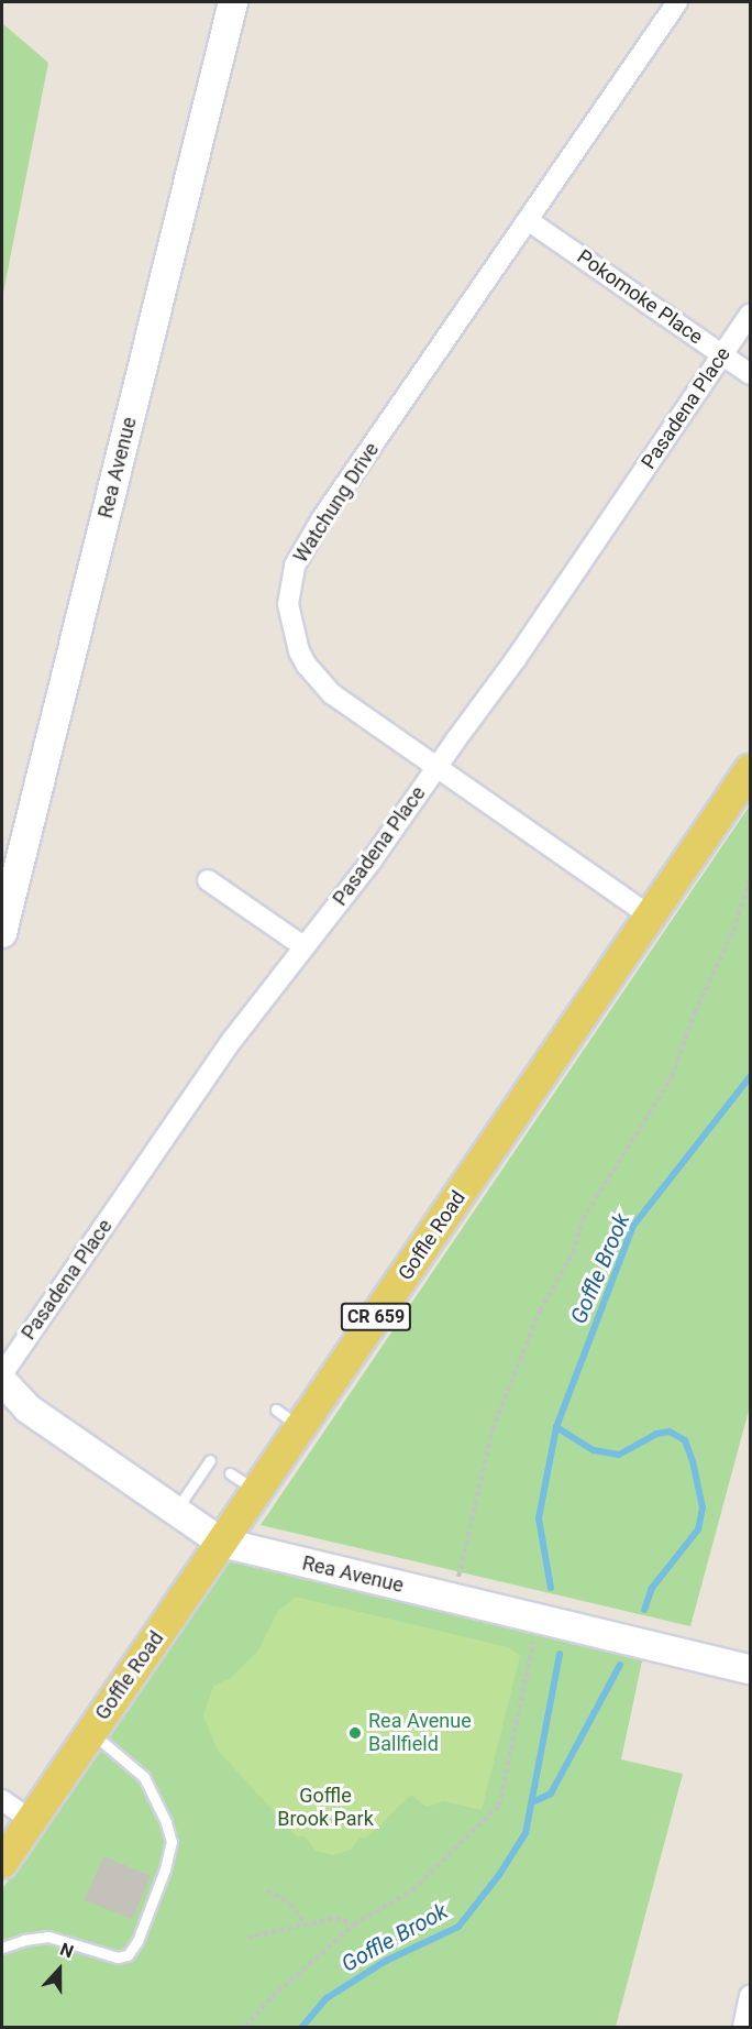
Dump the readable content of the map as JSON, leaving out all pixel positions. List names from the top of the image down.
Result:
{
  "streets": {
    "main road": ["Goffle Road", "CR 659"],
    "street": [
      "Pokomoke Place",
      "Pasadena Place",
      "Rea Avenue",
      "Watchung Drive"
    ]
  },
  "crossings": [
    ["Pokomoke Place", "Pasadena Place"],
    ["Pokomoke Place", "Watchung Drive"],
    ["Pasadena Place", "Watchung Drive"],
    ["Rea Avenue", "Goffle Road"],
    ["Watchung Drive", "Goffle Road"]
  ],
  "water": ["Goffle Brook"],
  "parks": ["Goffle Brook Park"],
  "places": ["Rea Avenue Ballfield"],
  "north": "top"
}
